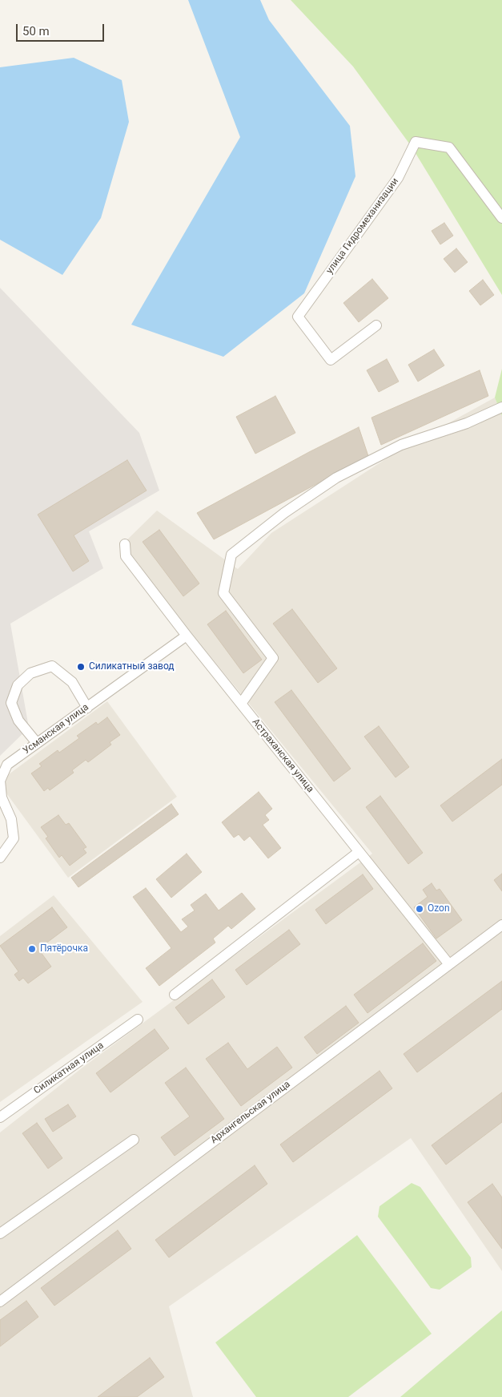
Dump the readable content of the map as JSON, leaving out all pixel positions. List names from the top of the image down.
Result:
{
  "streets": {
    "street": [
      "улица Гидромеханизации",
      "Усманская улица",
      "Астраханская улица",
      "Силикатная улица",
      "Архангельская улица"
    ]
  },
  "crossings": [
    ["Усманская улица", "Астраханская улица"],
    ["Астраханская улица", "Архангельская улица"]
  ],
  "places": ["Силикатный завод", "Ozon", "Пятёрочка"],
  "scale_bar": "50 m"
}
